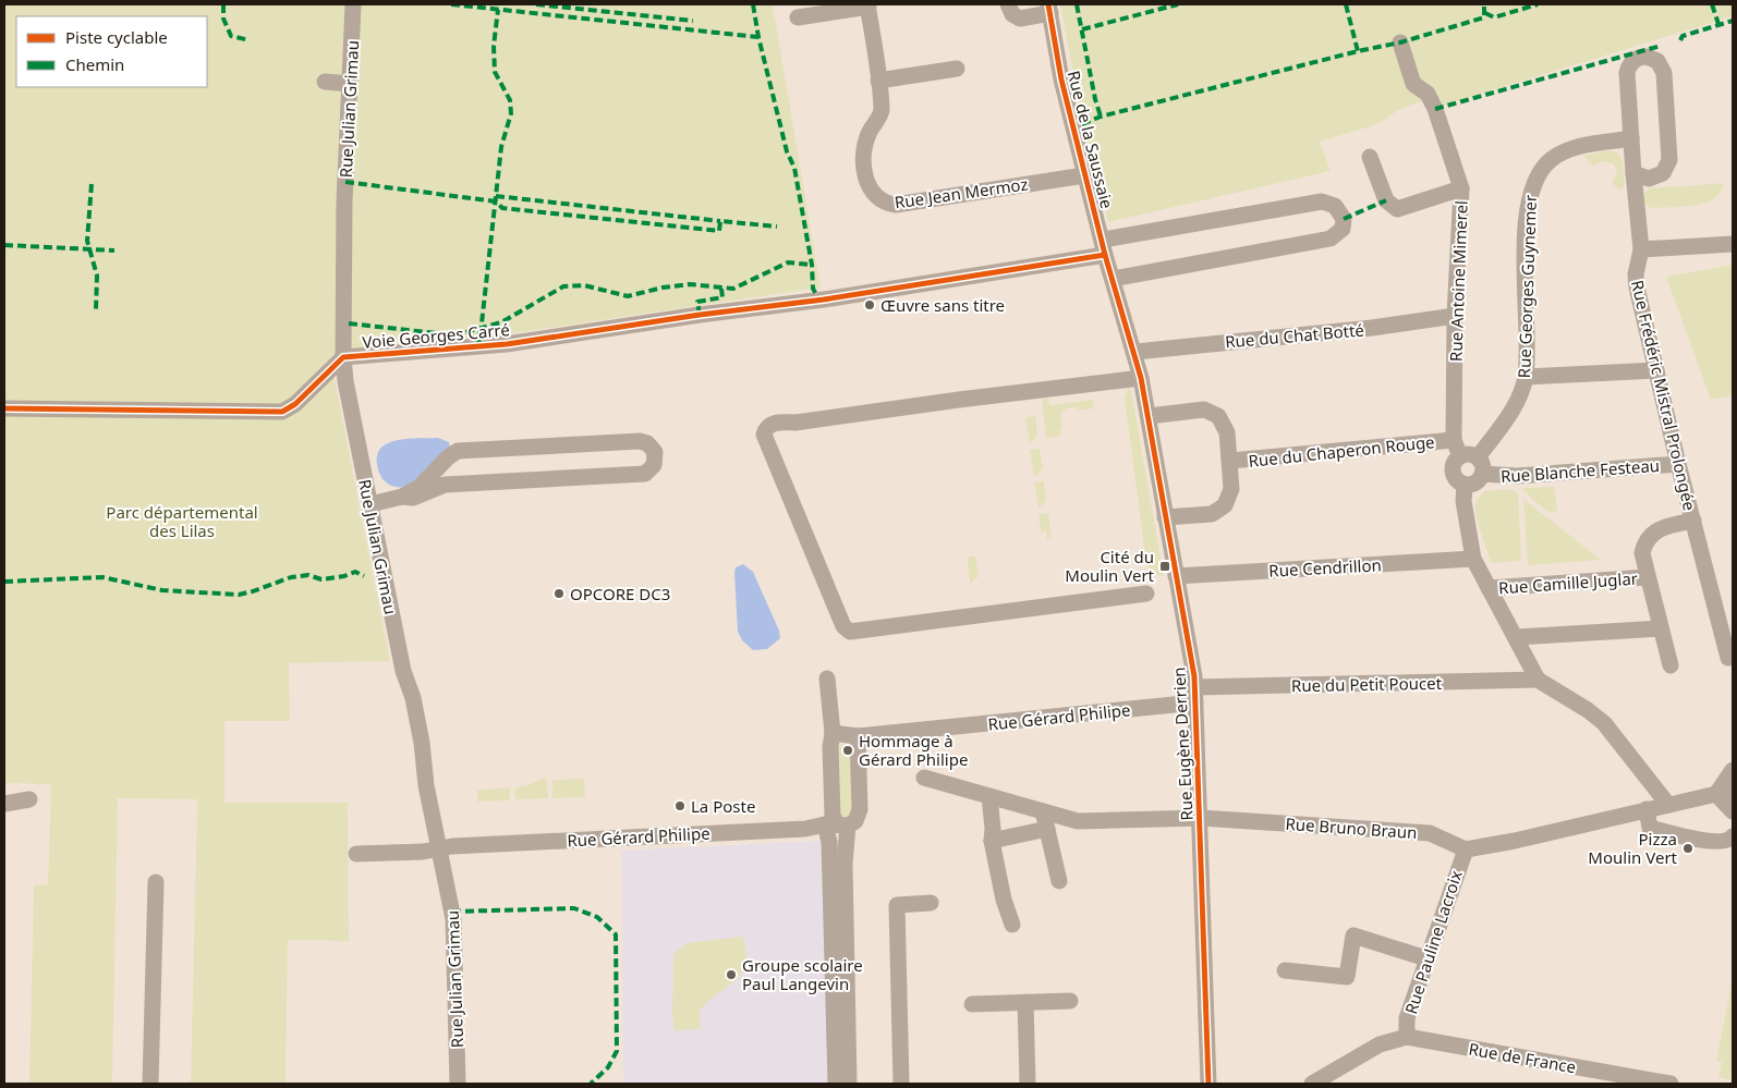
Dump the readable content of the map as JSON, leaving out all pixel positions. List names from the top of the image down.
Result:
{
  "streets": {
    "street": [
      "Rue Julian Grimau",
      "Rue de la Saussaie",
      "Rue Jean Mermoz",
      "Rue Antoine Mimerel",
      "Rue Georges Guynemer",
      "Voie Georges Carré",
      "Rue du Chat Botté",
      "Rue Frédéric Mistral Prolongée",
      "Rue du Chaperon Rouge",
      "Rue Blanche Festeau",
      "Rue Cendrillon",
      "Rue Camille Juglar",
      "Rue du Petit Poucet",
      "Rue Gérard Philipe",
      "Rue Eugène Derrien",
      "Rue Bruno Braun",
      "Rue Pauline Lacroix",
      "Rue de France"
    ]
  },
  "crossings": [
    ["Rue Julian Grimau", "Voie Georges Carré"],
    ["Rue Julian Grimau", "Rue Gérard Philipe"],
    ["Rue de la Saussaie", "Rue Jean Mermoz"],
    ["Rue de la Saussaie", "Voie Georges Carré"],
    ["Rue de la Saussaie", "Rue Eugène Derrien"],
    ["Rue Antoine Mimerel", "Rue Georges Guynemer"],
    ["Rue Antoine Mimerel", "Rue du Chat Botté"],
    ["Rue Antoine Mimerel", "Rue du Chaperon Rouge"],
    ["Rue Antoine Mimerel", "Rue Blanche Festeau"],
    ["Rue Georges Guynemer", "Rue Frédéric Mistral Prolongée"],
    ["Rue Georges Guynemer", "Rue Blanche Festeau"],
    ["Voie Georges Carré", "Rue Eugène Derrien"],
    ["Rue du Chat Botté", "Rue Eugène Derrien"],
    ["Rue Frédéric Mistral Prolongée", "Rue Blanche Festeau"],
    ["Rue Cendrillon", "Rue Eugène Derrien"],
    ["Rue du Petit Poucet", "Rue Gérard Philipe"],
    ["Rue du Petit Poucet", "Rue Eugène Derrien"],
    ["Rue Gérard Philipe", "Rue Eugène Derrien"],
    ["Rue Eugène Derrien", "Rue Bruno Braun"],
    ["Rue Bruno Braun", "Rue Pauline Lacroix"],
    ["Rue Pauline Lacroix", "Rue de France"]
  ],
  "parks": ["Parc départemental des Lilas"],
  "places": {
    "other": [
      "Œuvre sans titre",
      "OPCORE DC3",
      "Hommage à Gérard Philipe",
      "La Poste",
      "Pizza Moulin Vert",
      "Groupe scolaire Paul Langevin"
    ],
    "transit": ["Cité du Moulin Vert"]
  },
  "legend": ["Piste cyclable", "Chemin"]
}
